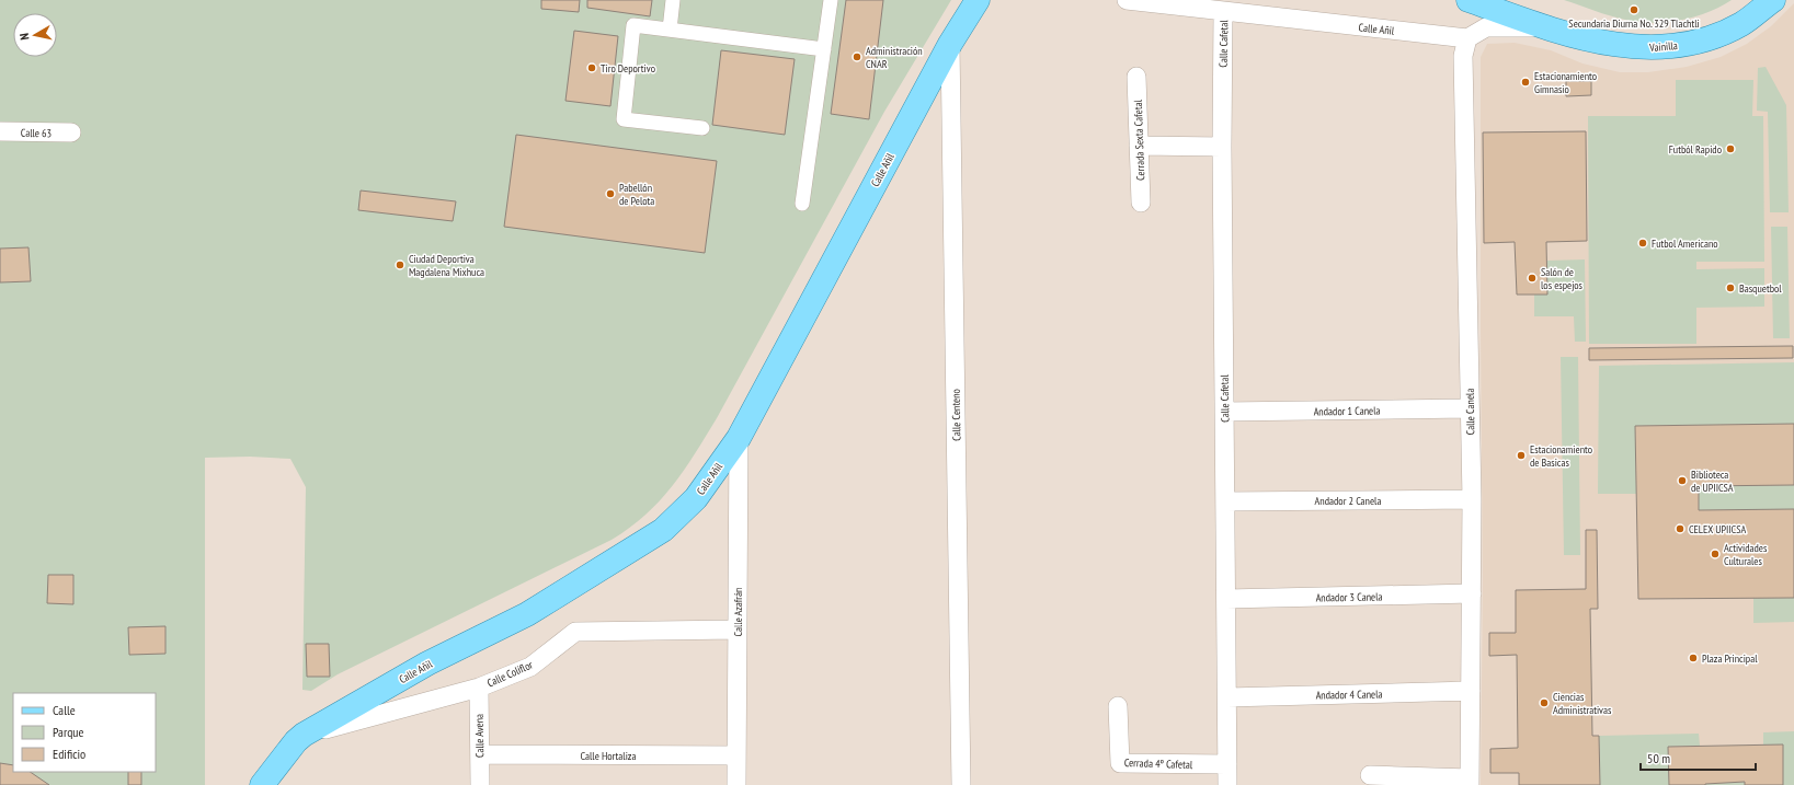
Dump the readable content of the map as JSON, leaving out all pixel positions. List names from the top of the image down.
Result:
{
  "streets": {
    "main road": ["Calle Añil", "Vainilla"],
    "street": [
      "Calle Cafetal",
      "Calle 63",
      "Cerrada Sexta Cafetal",
      "Andador 1 Canela",
      "Calle Canela",
      "Calle Centeno",
      "Andador 2 Canela",
      "Andador 3 Canela",
      "Calle Azafrán",
      "Calle Coliflor",
      "Andador 4 Canela",
      "Calle Avena",
      "Calle Hortaliza",
      "Cerrada 4º Cafetal"
    ]
  },
  "crossings": [
    ["Calle Añil", "Calle Cafetal"],
    ["Calle Añil", "Calle Canela"],
    ["Calle Añil", "Calle Centeno"],
    ["Calle Añil", "Calle Azafrán"],
    ["Calle Añil", "Calle Coliflor"],
    ["Calle Cafetal", "Andador 1 Canela"],
    ["Calle Cafetal", "Andador 2 Canela"],
    ["Calle Cafetal", "Andador 3 Canela"],
    ["Calle Cafetal", "Andador 4 Canela"],
    ["Calle Cafetal", "Cerrada 4º Cafetal"],
    ["Andador 1 Canela", "Calle Canela"],
    ["Calle Canela", "Andador 2 Canela"],
    ["Calle Canela", "Andador 3 Canela"],
    ["Calle Canela", "Andador 4 Canela"],
    ["Calle Azafrán", "Calle Coliflor"],
    ["Calle Azafrán", "Calle Hortaliza"],
    ["Calle Coliflor", "Calle Avena"],
    ["Calle Avena", "Calle Hortaliza"]
  ],
  "places": [
    "Secundaria Diurna No. 329 Tlachtli",
    "Administración CNAR",
    "Tiro Deportivo",
    "Estacionamiento Gimnasio",
    "Futból Rapido",
    "Pabellón de Pelota",
    "Futbol Americano",
    "Ciudad Deportiva Magdalena Mixhuca",
    "Salón de los espejos",
    "Basquetbol",
    "Estacionamiento de Basicas",
    "Biblioteca de UPIICSA",
    "CELEX UPIICSA",
    "Actividades Culturales",
    "Plaza Principal",
    "Ciencias Administrativas"
  ],
  "legend": ["Calle", "Parque", "Edificio"],
  "scale_bar": "50 m",
  "north": "left"
}
